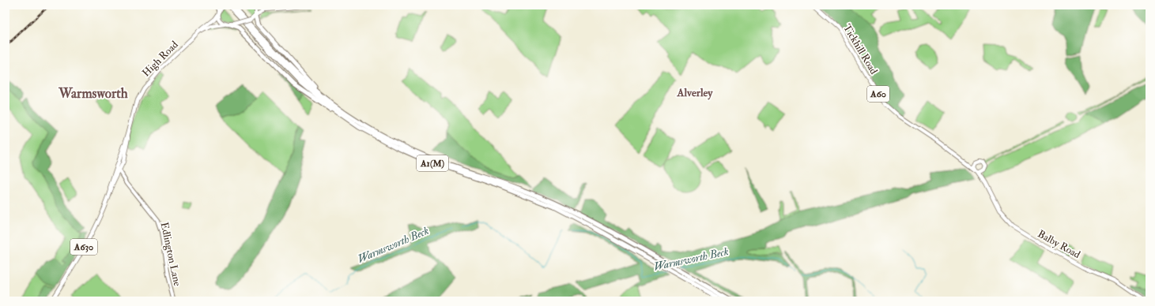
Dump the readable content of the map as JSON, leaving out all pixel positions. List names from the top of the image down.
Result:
{
  "streets": {
    "highway": ["A1(M)"],
    "main road": [
      "Tickhill Road",
      "High Road",
      "A60",
      "Balby Road",
      "A630",
      "Edlington Lane"
    ]
  },
  "crossings": [
    ["High Road", "A1(M)"],
    ["High Road", "A630"],
    ["High Road", "Edlington Lane"],
    ["A630", "Edlington Lane"]
  ],
  "districts": ["Alverley", "Warmsworth"],
  "water": ["Warmsworth Beck"]
}
